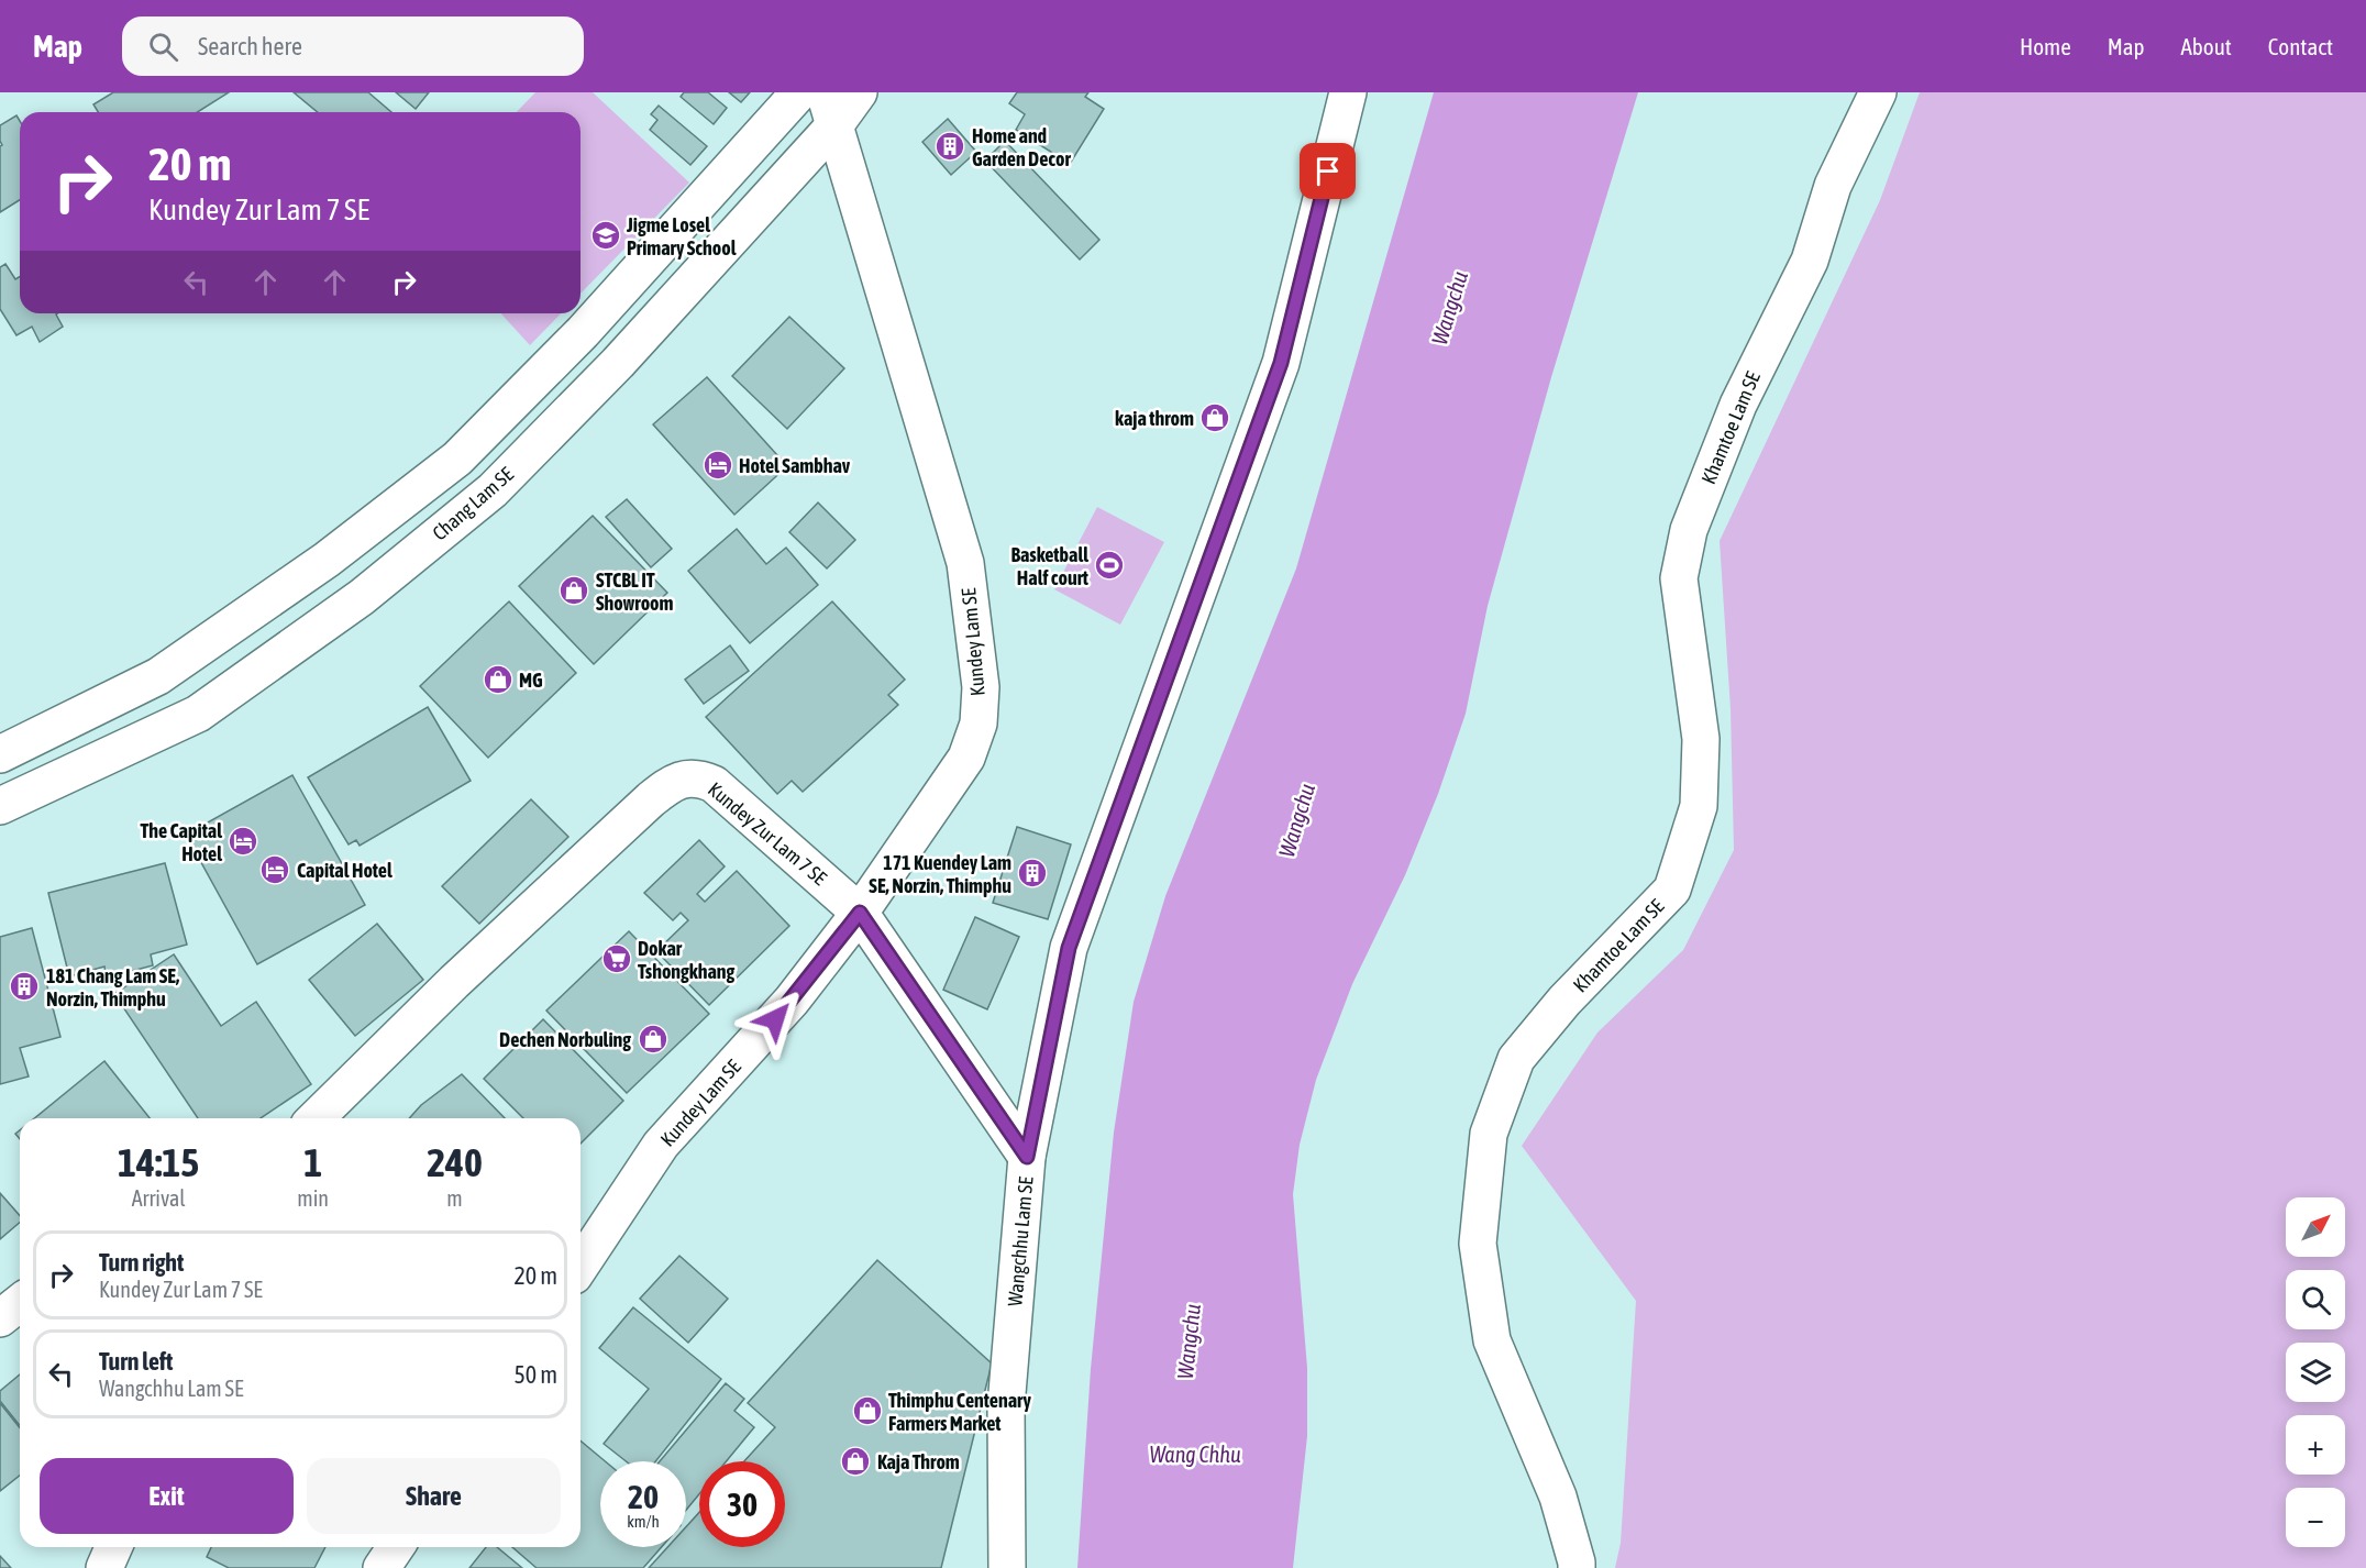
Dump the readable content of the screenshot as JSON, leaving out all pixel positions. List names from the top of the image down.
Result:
{
  "streets": {
    "street": [
      "Khamtoe Lam SE",
      "Chang Lam SE",
      "Kundey Lam SE",
      "Kundey Zur Lam 7 SE",
      "Wangchhu Lam SE"
    ]
  },
  "crossings": [
    ["Chang Lam SE", "Kundey Lam SE"],
    ["Kundey Lam SE", "Kundey Zur Lam 7 SE"],
    ["Kundey Zur Lam 7 SE", "Wangchhu Lam SE"]
  ],
  "water": ["Wangchu", "Wang Chhu"],
  "places": {
    "building": ["Home and Garden Decor", "171 Kuendey Lam SE, Norzin, Thimphu", "181 Chang Lam SE, Norzin, Thimphu"],
    "school or university": ["Jigme Losel Primary School"],
    "shop": [
      "kaja throm",
      "STCBL IT Showroom",
      "MG",
      "Dechen Norbuling",
      "Thimphu Centenary Farmers Market",
      "Kaja Throm"
    ],
    "hotel": ["Hotel Sambhav", "The Capital Hotel", "Capital Hotel"],
    "sports": ["Basketball Half court"],
    "supermarket": ["Dokar Tshongkhang"]
  },
  "north": "top right",
  "page": {
    "header": "Map",
    "search": "Search here",
    "nav": [
      "Home",
      "Map",
      "About",
      "Contact"
    ],
    "turn": ["20 m", "Kundey Zur Lam 7 SE"],
    "eta": [
      "14:15",
      "Arrival",
      "1",
      "min",
      "240",
      "m"
    ],
    "map_buttons": ["+", "−"],
    "list": [
      {
        "name": "Turn right",
        "note": "Kundey Zur Lam 7 SE",
        "value": "20 m"
      },
      {
        "name": "Turn left",
        "note": "Wangchhu Lam SE",
        "value": "50 m"
      }
    ],
    "buttons": ["Exit", "Share"],
    "speed": "20 km/h",
    "limit": "30"
  }
}
